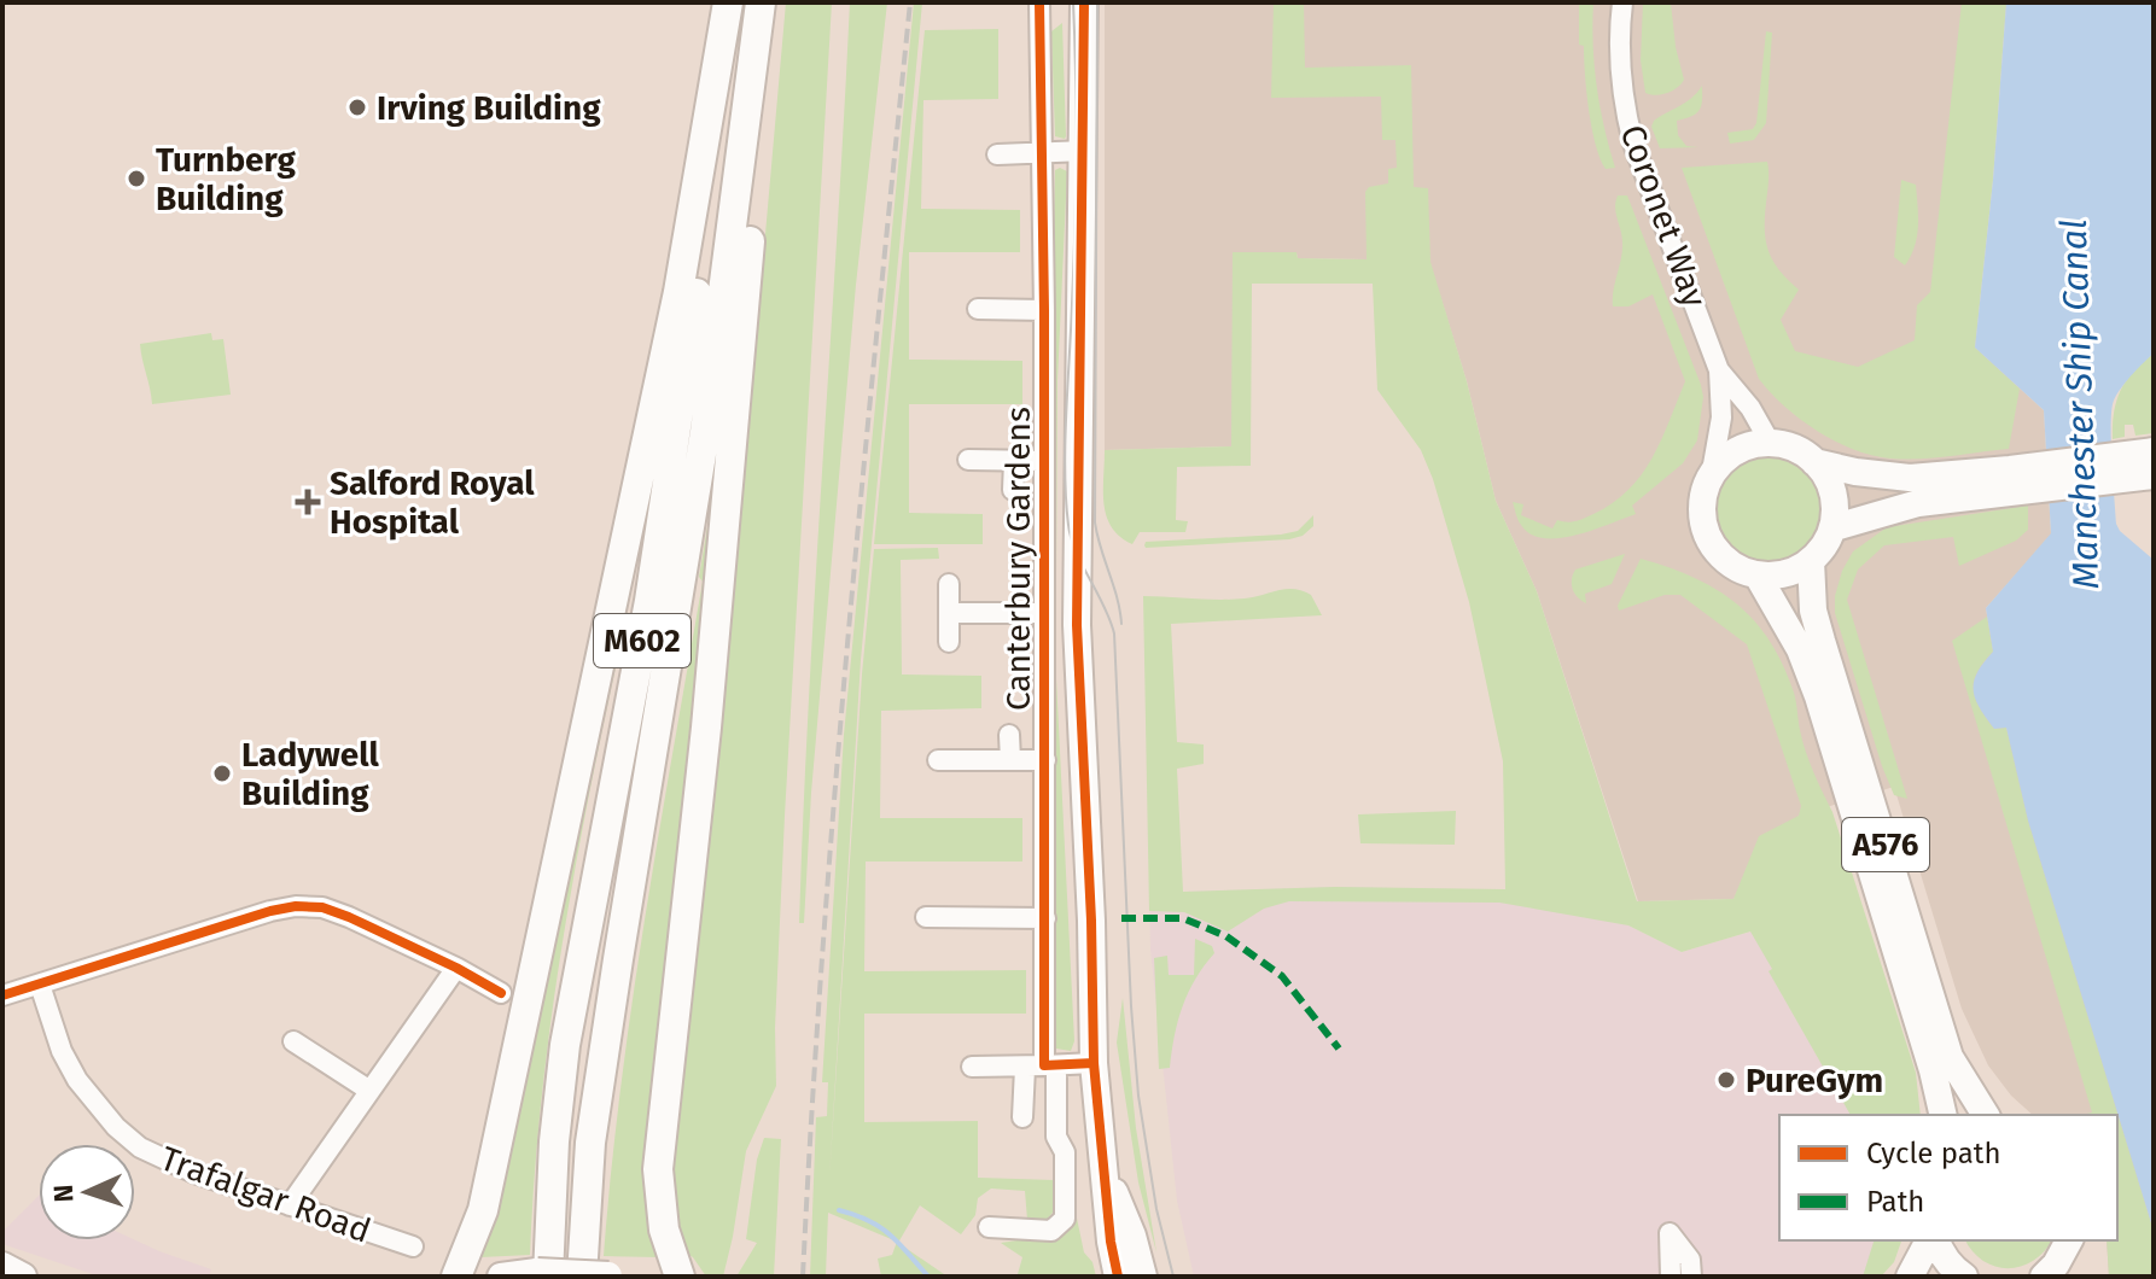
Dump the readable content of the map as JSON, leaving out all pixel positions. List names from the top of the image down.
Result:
{
  "streets": {
    "highway": ["M602"],
    "main road": ["A576"],
    "street": ["Coronet Way", "Canterbury Gardens", "Trafalgar Road"]
  },
  "water": ["Manchester Ship Canal"],
  "places": {
    "other": [
      "Irving Building",
      "Turnberg Building",
      "Ladywell Building",
      "PureGym"
    ],
    "health": ["Salford Royal Hospital"]
  },
  "legend": ["Cycle path", "Path"],
  "north": "left"
}
